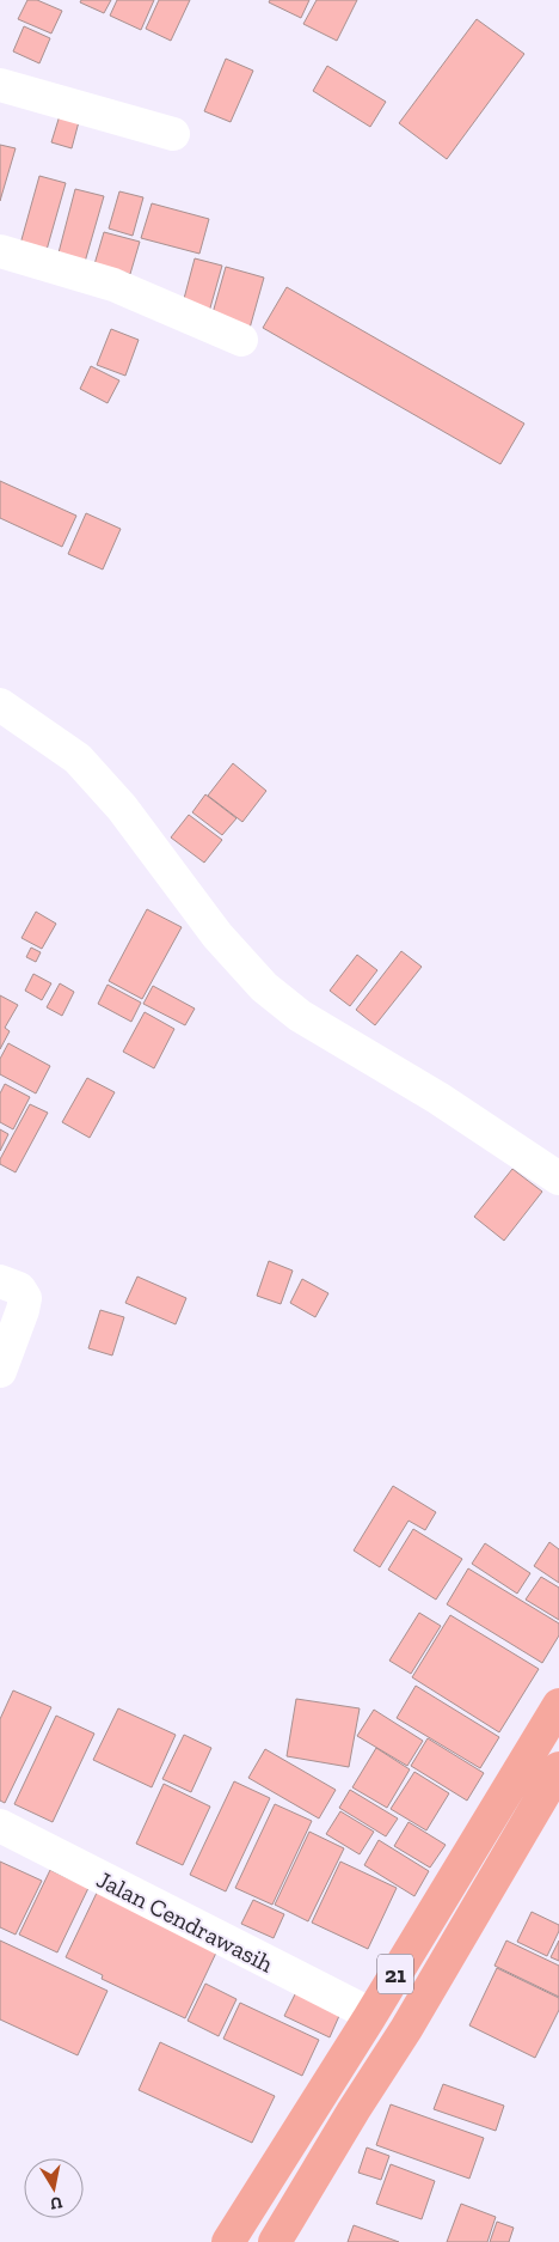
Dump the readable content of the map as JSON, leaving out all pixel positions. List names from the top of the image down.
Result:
{
  "streets": {
    "highway": ["21"],
    "street": ["Jalan Cendrawasih"]
  },
  "crossings": [
    ["Jalan Cendrawasih", "21"]
  ],
  "north": "bottom"
}
